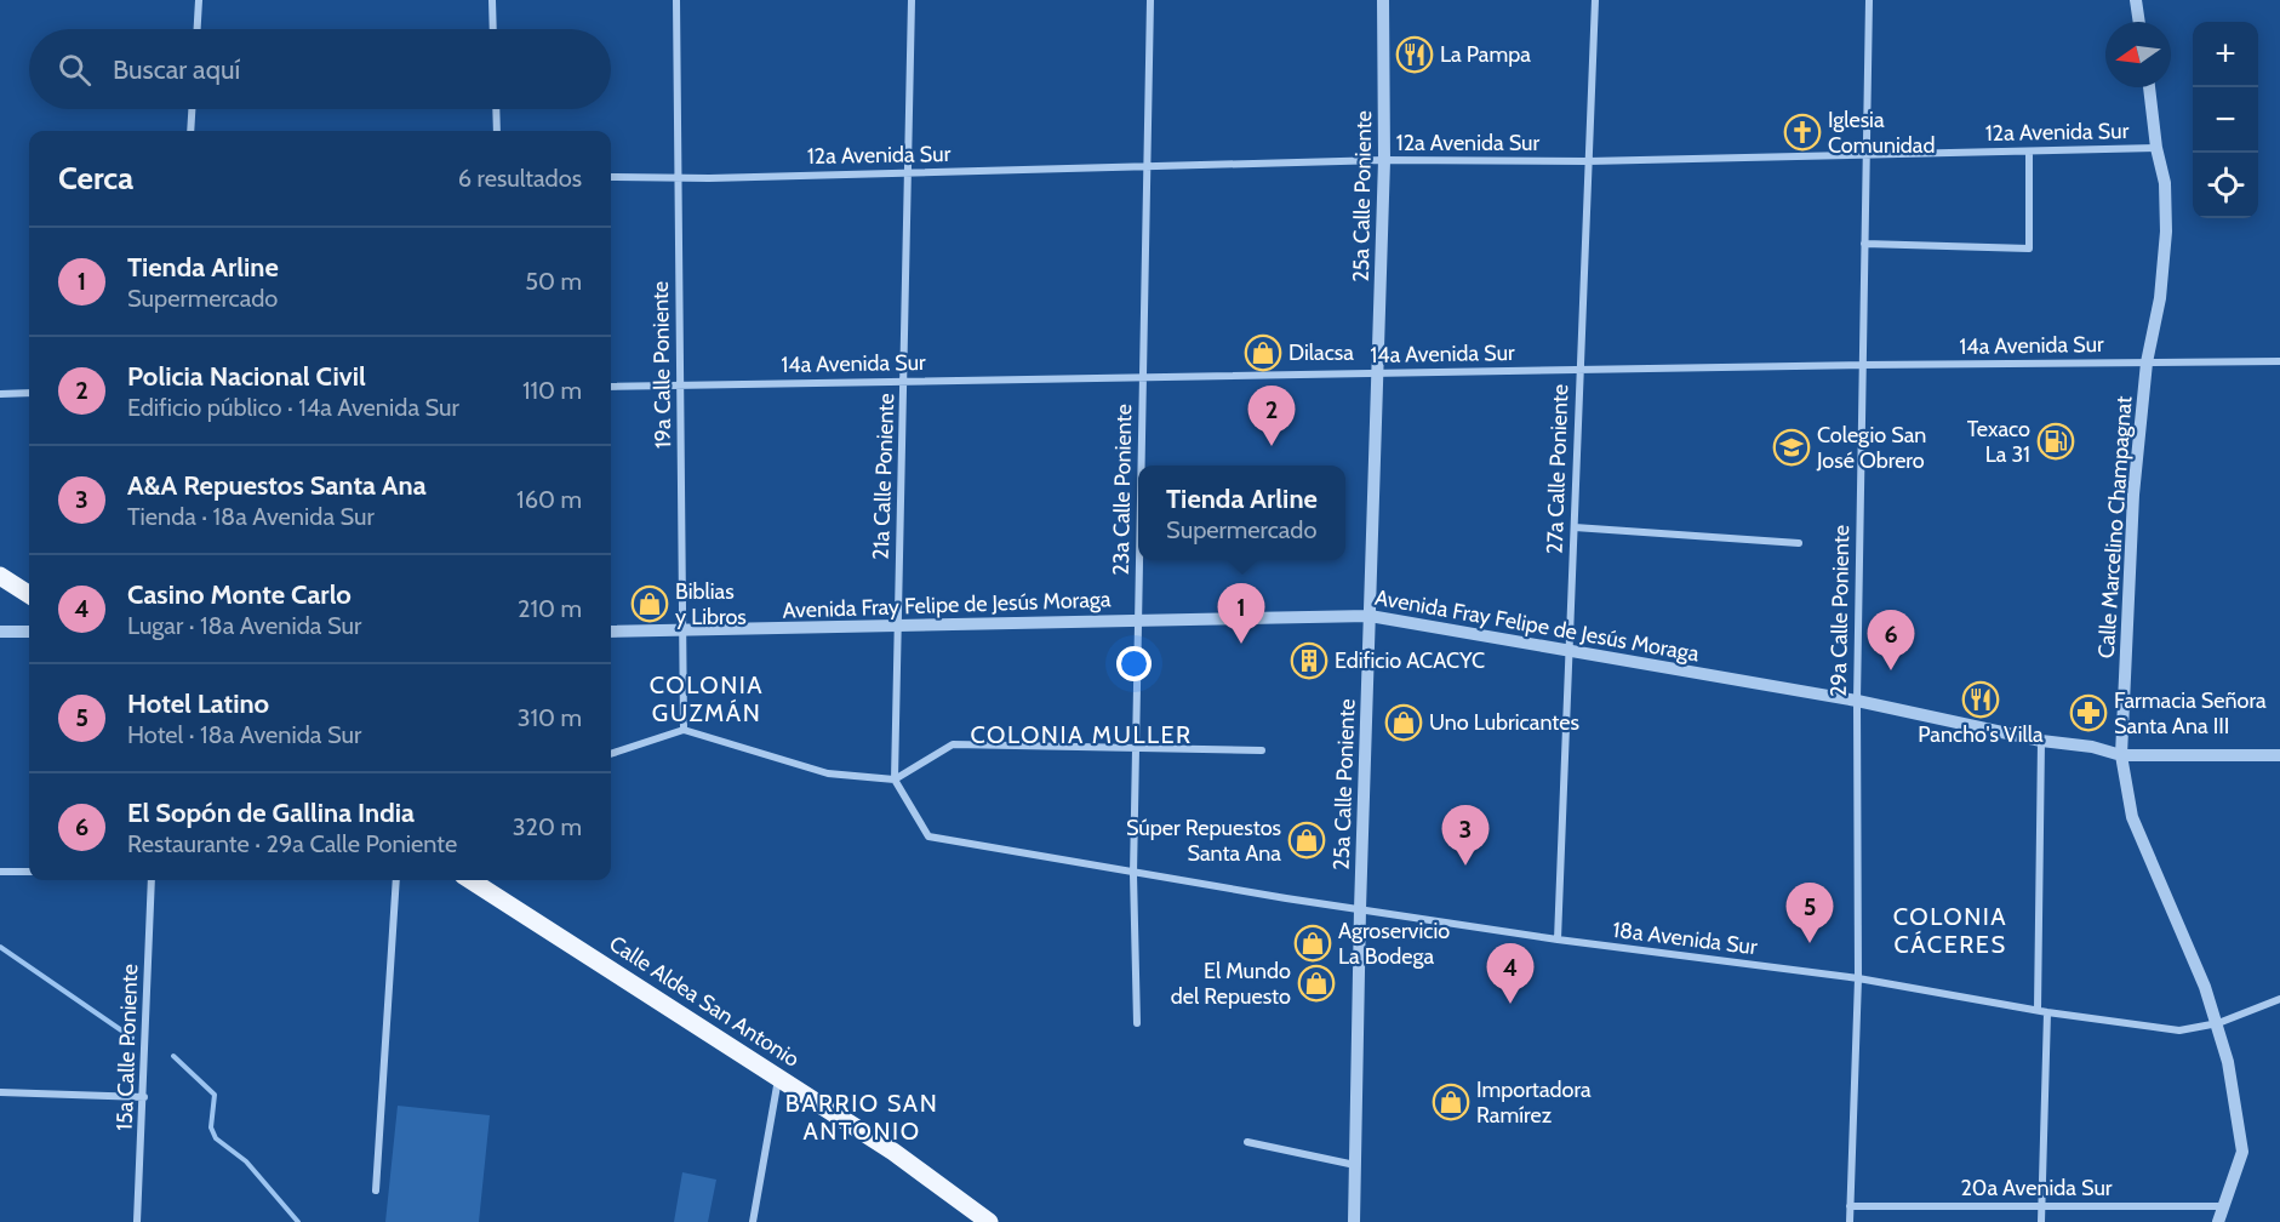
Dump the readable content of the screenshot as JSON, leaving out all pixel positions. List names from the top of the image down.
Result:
{
  "streets": {
    "main road": ["Calle Aldea San Antonio"],
    "street": [
      "12a Avenida Sur",
      "25a Calle Poniente",
      "14a Avenida Sur",
      "19a Calle Poniente",
      "27a Calle Poniente",
      "21a Calle Poniente",
      "23a Calle Poniente",
      "Calle Marcelino Champagnat",
      "Avenida Fray Felipe de Jesús Moraga",
      "29a Calle Poniente",
      "18a Avenida Sur",
      "15a Calle Poniente",
      "20a Avenida Sur"
    ]
  },
  "crossings": [
    ["12a Avenida Sur", "25a Calle Poniente"],
    ["12a Avenida Sur", "19a Calle Poniente"],
    ["12a Avenida Sur", "27a Calle Poniente"],
    ["12a Avenida Sur", "21a Calle Poniente"],
    ["12a Avenida Sur", "23a Calle Poniente"],
    ["12a Avenida Sur", "Calle Marcelino Champagnat"],
    ["12a Avenida Sur", "29a Calle Poniente"],
    ["25a Calle Poniente", "14a Avenida Sur"],
    ["25a Calle Poniente", "Avenida Fray Felipe de Jesús Moraga"],
    ["25a Calle Poniente", "18a Avenida Sur"],
    ["14a Avenida Sur", "19a Calle Poniente"],
    ["14a Avenida Sur", "27a Calle Poniente"],
    ["14a Avenida Sur", "21a Calle Poniente"],
    ["14a Avenida Sur", "23a Calle Poniente"],
    ["14a Avenida Sur", "Calle Marcelino Champagnat"],
    ["14a Avenida Sur", "29a Calle Poniente"],
    ["19a Calle Poniente", "Avenida Fray Felipe de Jesús Moraga"],
    ["27a Calle Poniente", "Avenida Fray Felipe de Jesús Moraga"],
    ["27a Calle Poniente", "18a Avenida Sur"],
    ["21a Calle Poniente", "Avenida Fray Felipe de Jesús Moraga"],
    ["21a Calle Poniente", "18a Avenida Sur"],
    ["23a Calle Poniente", "Avenida Fray Felipe de Jesús Moraga"],
    ["23a Calle Poniente", "18a Avenida Sur"],
    ["Calle Marcelino Champagnat", "Avenida Fray Felipe de Jesús Moraga"],
    ["Calle Marcelino Champagnat", "18a Avenida Sur"],
    ["Calle Marcelino Champagnat", "20a Avenida Sur"],
    ["Avenida Fray Felipe de Jesús Moraga", "29a Calle Poniente"],
    ["29a Calle Poniente", "18a Avenida Sur"],
    ["29a Calle Poniente", "20a Avenida Sur"]
  ],
  "districts": [
    "COLONIA GUZMÁN",
    "COLONIA MULLER",
    "COLONIA CÁCERES",
    "BARRIO SAN ANTONIO"
  ],
  "places": {
    "restaurant": ["La Pampa", "Pancho's Villa"],
    "church": ["Iglesia Comunidad"],
    "shop": [
      "Dilacsa",
      "Biblias y Libros",
      "Uno Lubricantes",
      "Súper Repuestos Santa Ana",
      "Agroservicio La Bodega",
      "El Mundo del Repuesto",
      "Importadora Ramírez"
    ],
    "fuel station": ["Texaco La 31"],
    "school or university": ["Colegio San José Obrero"],
    "building": ["Edificio ACACYC"],
    "pharmacy": ["Farmacia Señora Santa Ana III"]
  },
  "north": "left",
  "page": {
    "map_buttons": ["+", "−"],
    "search": "Buscar aquí",
    "heading": ["Cerca", "6 resultados"],
    "list": [
      {
        "mark": "1",
        "name": "Tienda Arline",
        "note": "Supermercado",
        "value": "50 m"
      },
      {
        "mark": "2",
        "name": "Policia Nacional Civil",
        "note": "Edificio público · 14a Avenida Sur",
        "value": "110 m"
      },
      {
        "mark": "3",
        "name": "A&A Repuestos Santa Ana",
        "note": "Tienda · 18a Avenida Sur",
        "value": "160 m"
      },
      {
        "mark": "4",
        "name": "Casino Monte Carlo",
        "note": "Lugar · 18a Avenida Sur",
        "value": "210 m"
      },
      {
        "mark": "5",
        "name": "Hotel Latino",
        "note": "Hotel · 18a Avenida Sur",
        "value": "310 m"
      },
      {
        "mark": "6",
        "name": "El Sopón de Gallina India",
        "note": "Restaurante · 29a Calle Poniente",
        "value": "320 m"
      }
    ],
    "pins": [
      "2",
      "1",
      "6",
      "3",
      "5",
      "4"
    ],
    "popup": ["Tienda Arline", "Supermercado"]
  }
}
